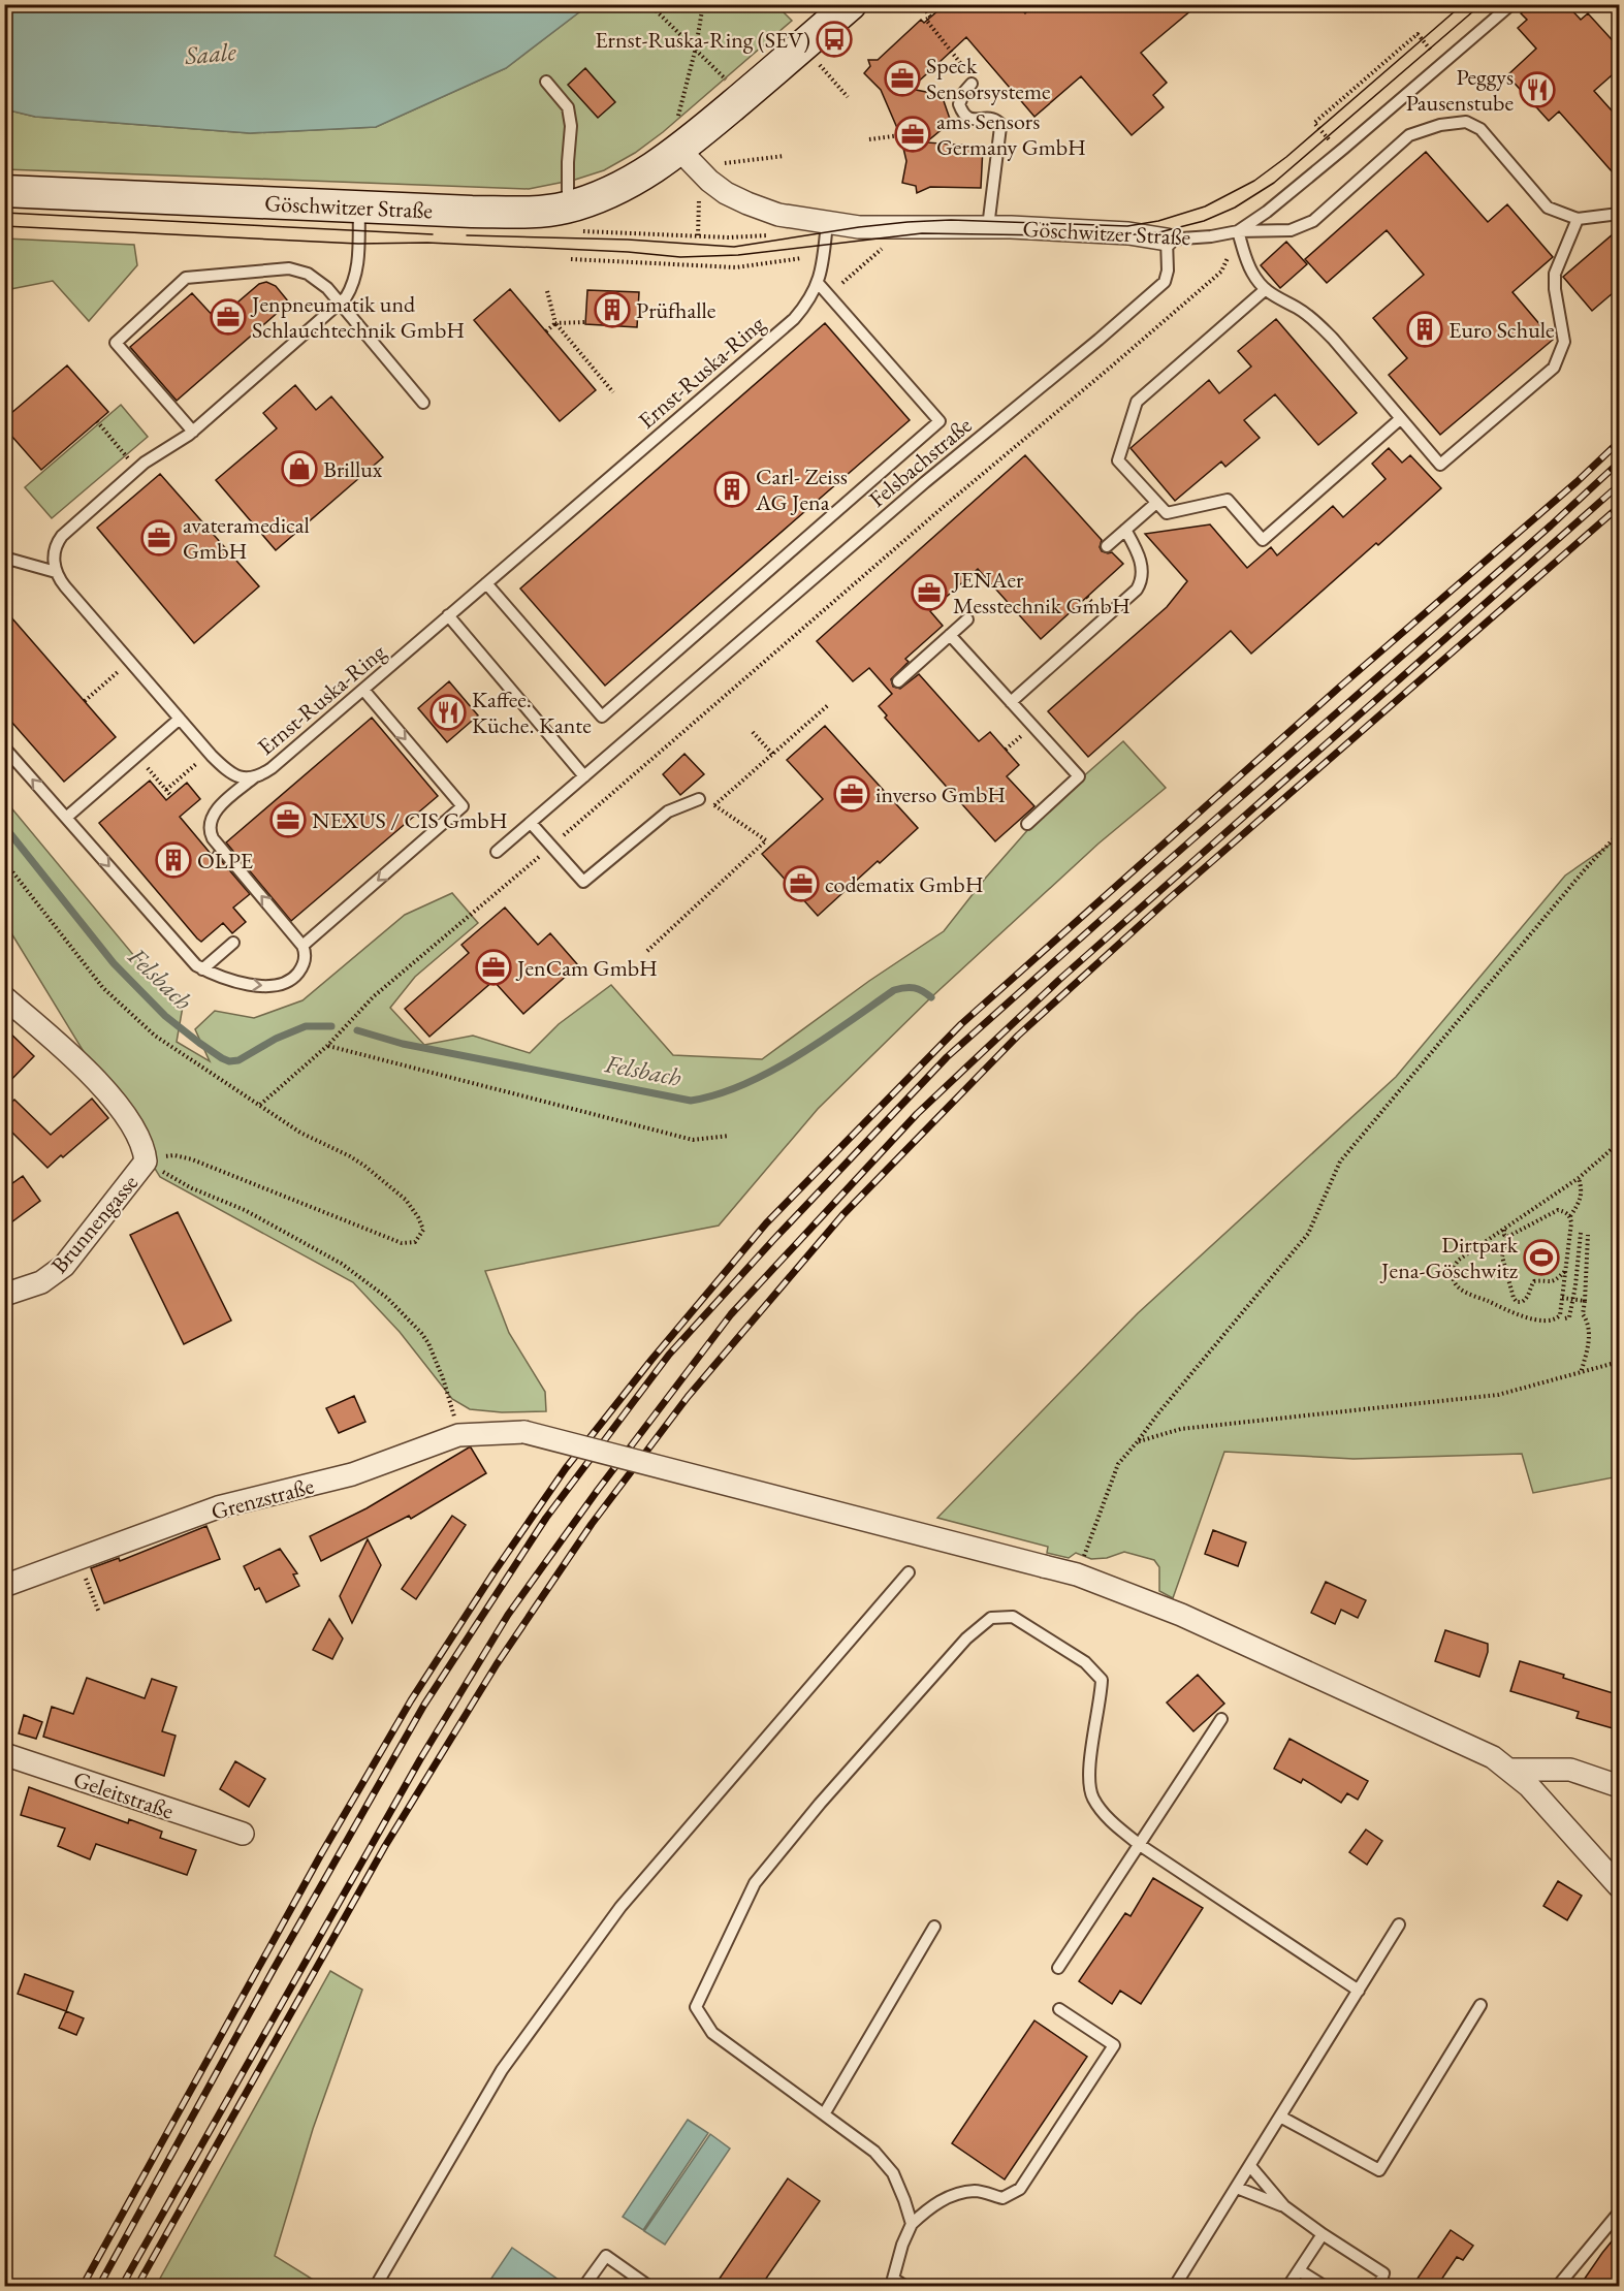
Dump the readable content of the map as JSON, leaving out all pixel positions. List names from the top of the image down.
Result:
{
  "streets": {
    "main road": ["Göschwitzer Straße"],
    "street": ["Brunnengasse", "Grenzstraße", "Geleitstraße"],
    "lane": ["Ernst-Ruska-Ring", "Felsbachstraße"]
  },
  "crossings": [
    ["Göschwitzer Straße", "Ernst-Ruska-Ring"],
    ["Göschwitzer Straße", "Felsbachstraße"]
  ],
  "water": ["Saale", "Felsbach"],
  "places": {
    "bus stop": ["Ernst-Ruska-Ring (SEV)"],
    "office": [
      "Speck Sensorsysteme",
      "ams Sensors Germany GmbH",
      "Jenpneumatik und Schlauchtechnik GmbH",
      "avateramedical GmbH",
      "JENAer Messtechnik GmbH",
      "inverso GmbH",
      "NEXUS / CIS GmbH",
      "codematix GmbH",
      "JenCam GmbH"
    ],
    "restaurant": ["Peggys Pausenstube", "Kaffee. Küche. Kante"],
    "building": [
      "Prüfhalle",
      "Euro Schule",
      "Carl- Zeiss AG Jena",
      "OLPE"
    ],
    "shop": ["Brillux"],
    "sports": ["Dirtpark Jena-Göschwitz"]
  }
}
